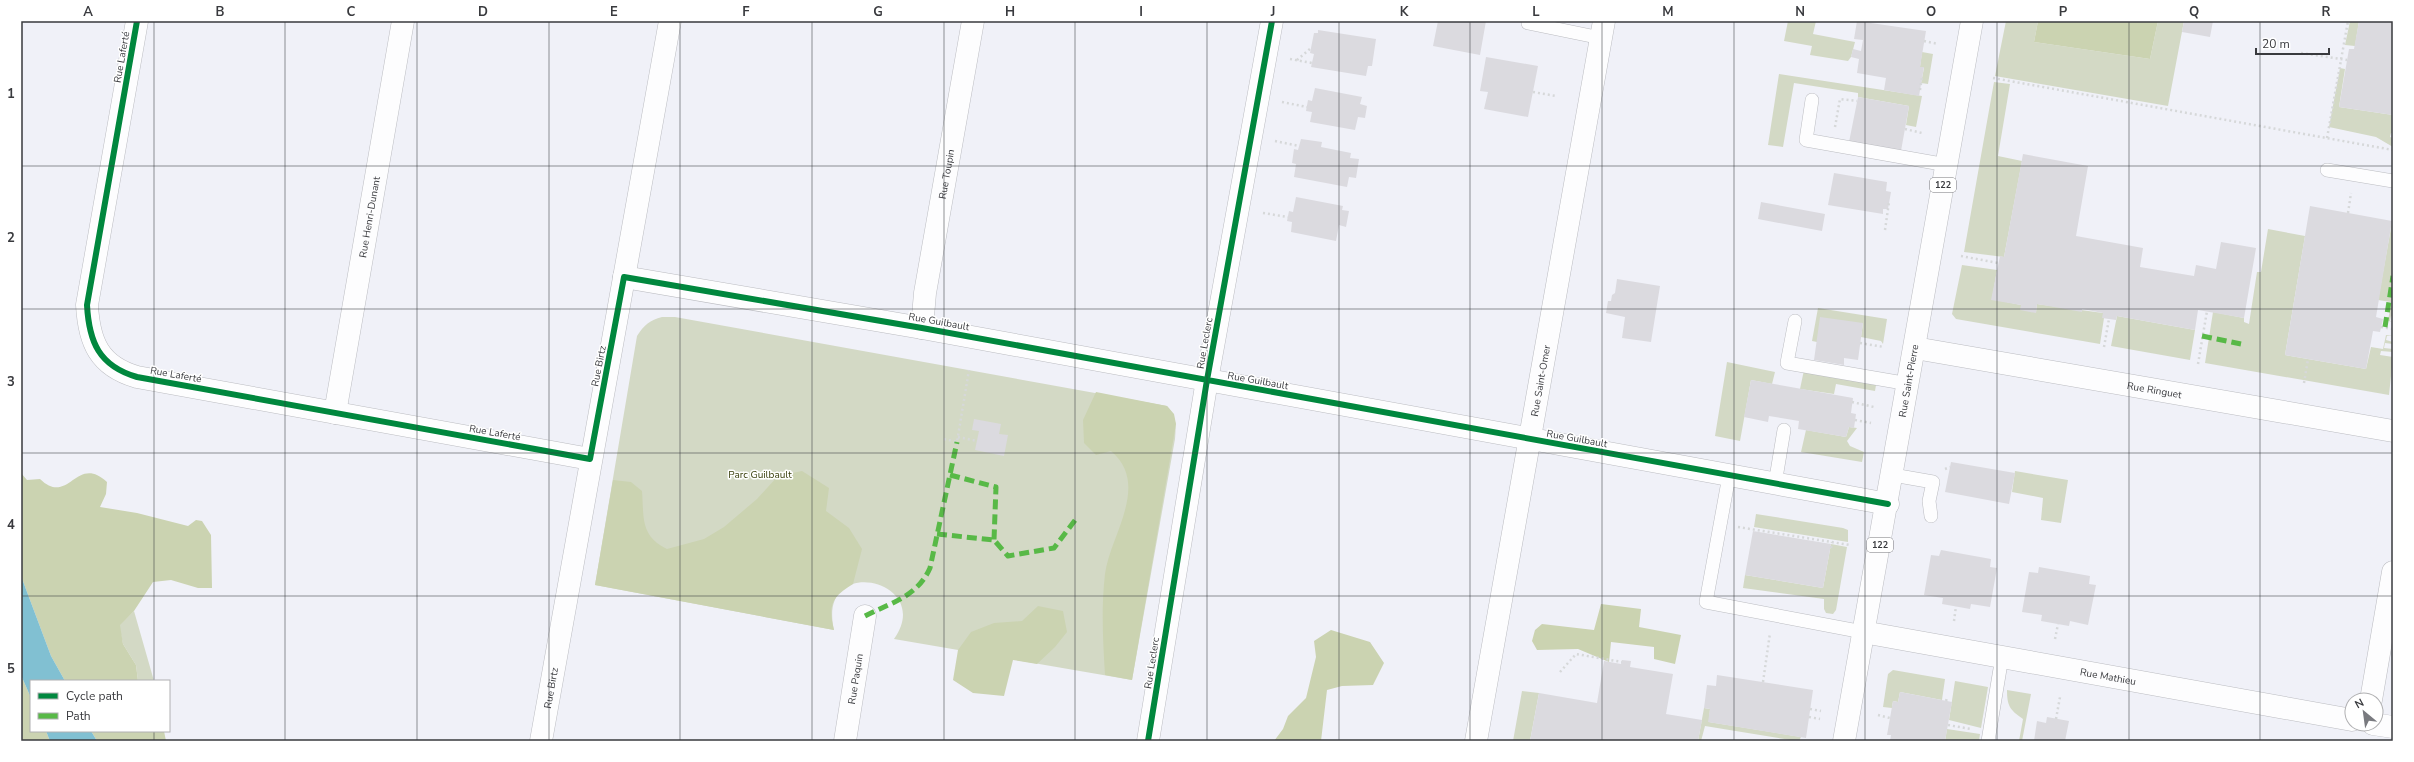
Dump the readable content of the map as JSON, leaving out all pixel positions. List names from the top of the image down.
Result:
{
  "streets": {
    "street": [
      "Rue Laferté",
      "Rue Toupin",
      "122",
      "Rue Henri-Dunant",
      "Rue Guilbault",
      "Rue Leclerc",
      "Rue Birtz",
      "Rue Saint-Omer",
      "Rue Saint-Pierre",
      "Rue Ringuet",
      "Rue Mathieu",
      "Rue Paquin"
    ]
  },
  "crossings": [
    ["Rue Laferté", "Rue Henri-Dunant"],
    ["Rue Laferté", "Rue Birtz"],
    ["Rue Toupin", "Rue Guilbault"],
    ["Rue Guilbault", "Rue Leclerc"],
    ["Rue Guilbault", "Rue Birtz"],
    ["Rue Guilbault", "Rue Saint-Omer"],
    ["Rue Guilbault", "Rue Saint-Pierre"],
    ["Rue Saint-Pierre", "Rue Ringuet"],
    ["Rue Saint-Pierre", "Rue Mathieu"]
  ],
  "parks": ["Parc Guilbault"],
  "legend": ["Cycle path", "Path"],
  "scale_bar": "20 m",
  "north": "top left",
  "grid": {
    "columns": [
      "A",
      "B",
      "C",
      "D",
      "E",
      "F",
      "G",
      "H",
      "I",
      "J",
      "K",
      "L",
      "M",
      "N",
      "O",
      "P",
      "Q",
      "R"
    ],
    "rows": [
      "1",
      "2",
      "3",
      "4",
      "5"
    ]
  }
}
